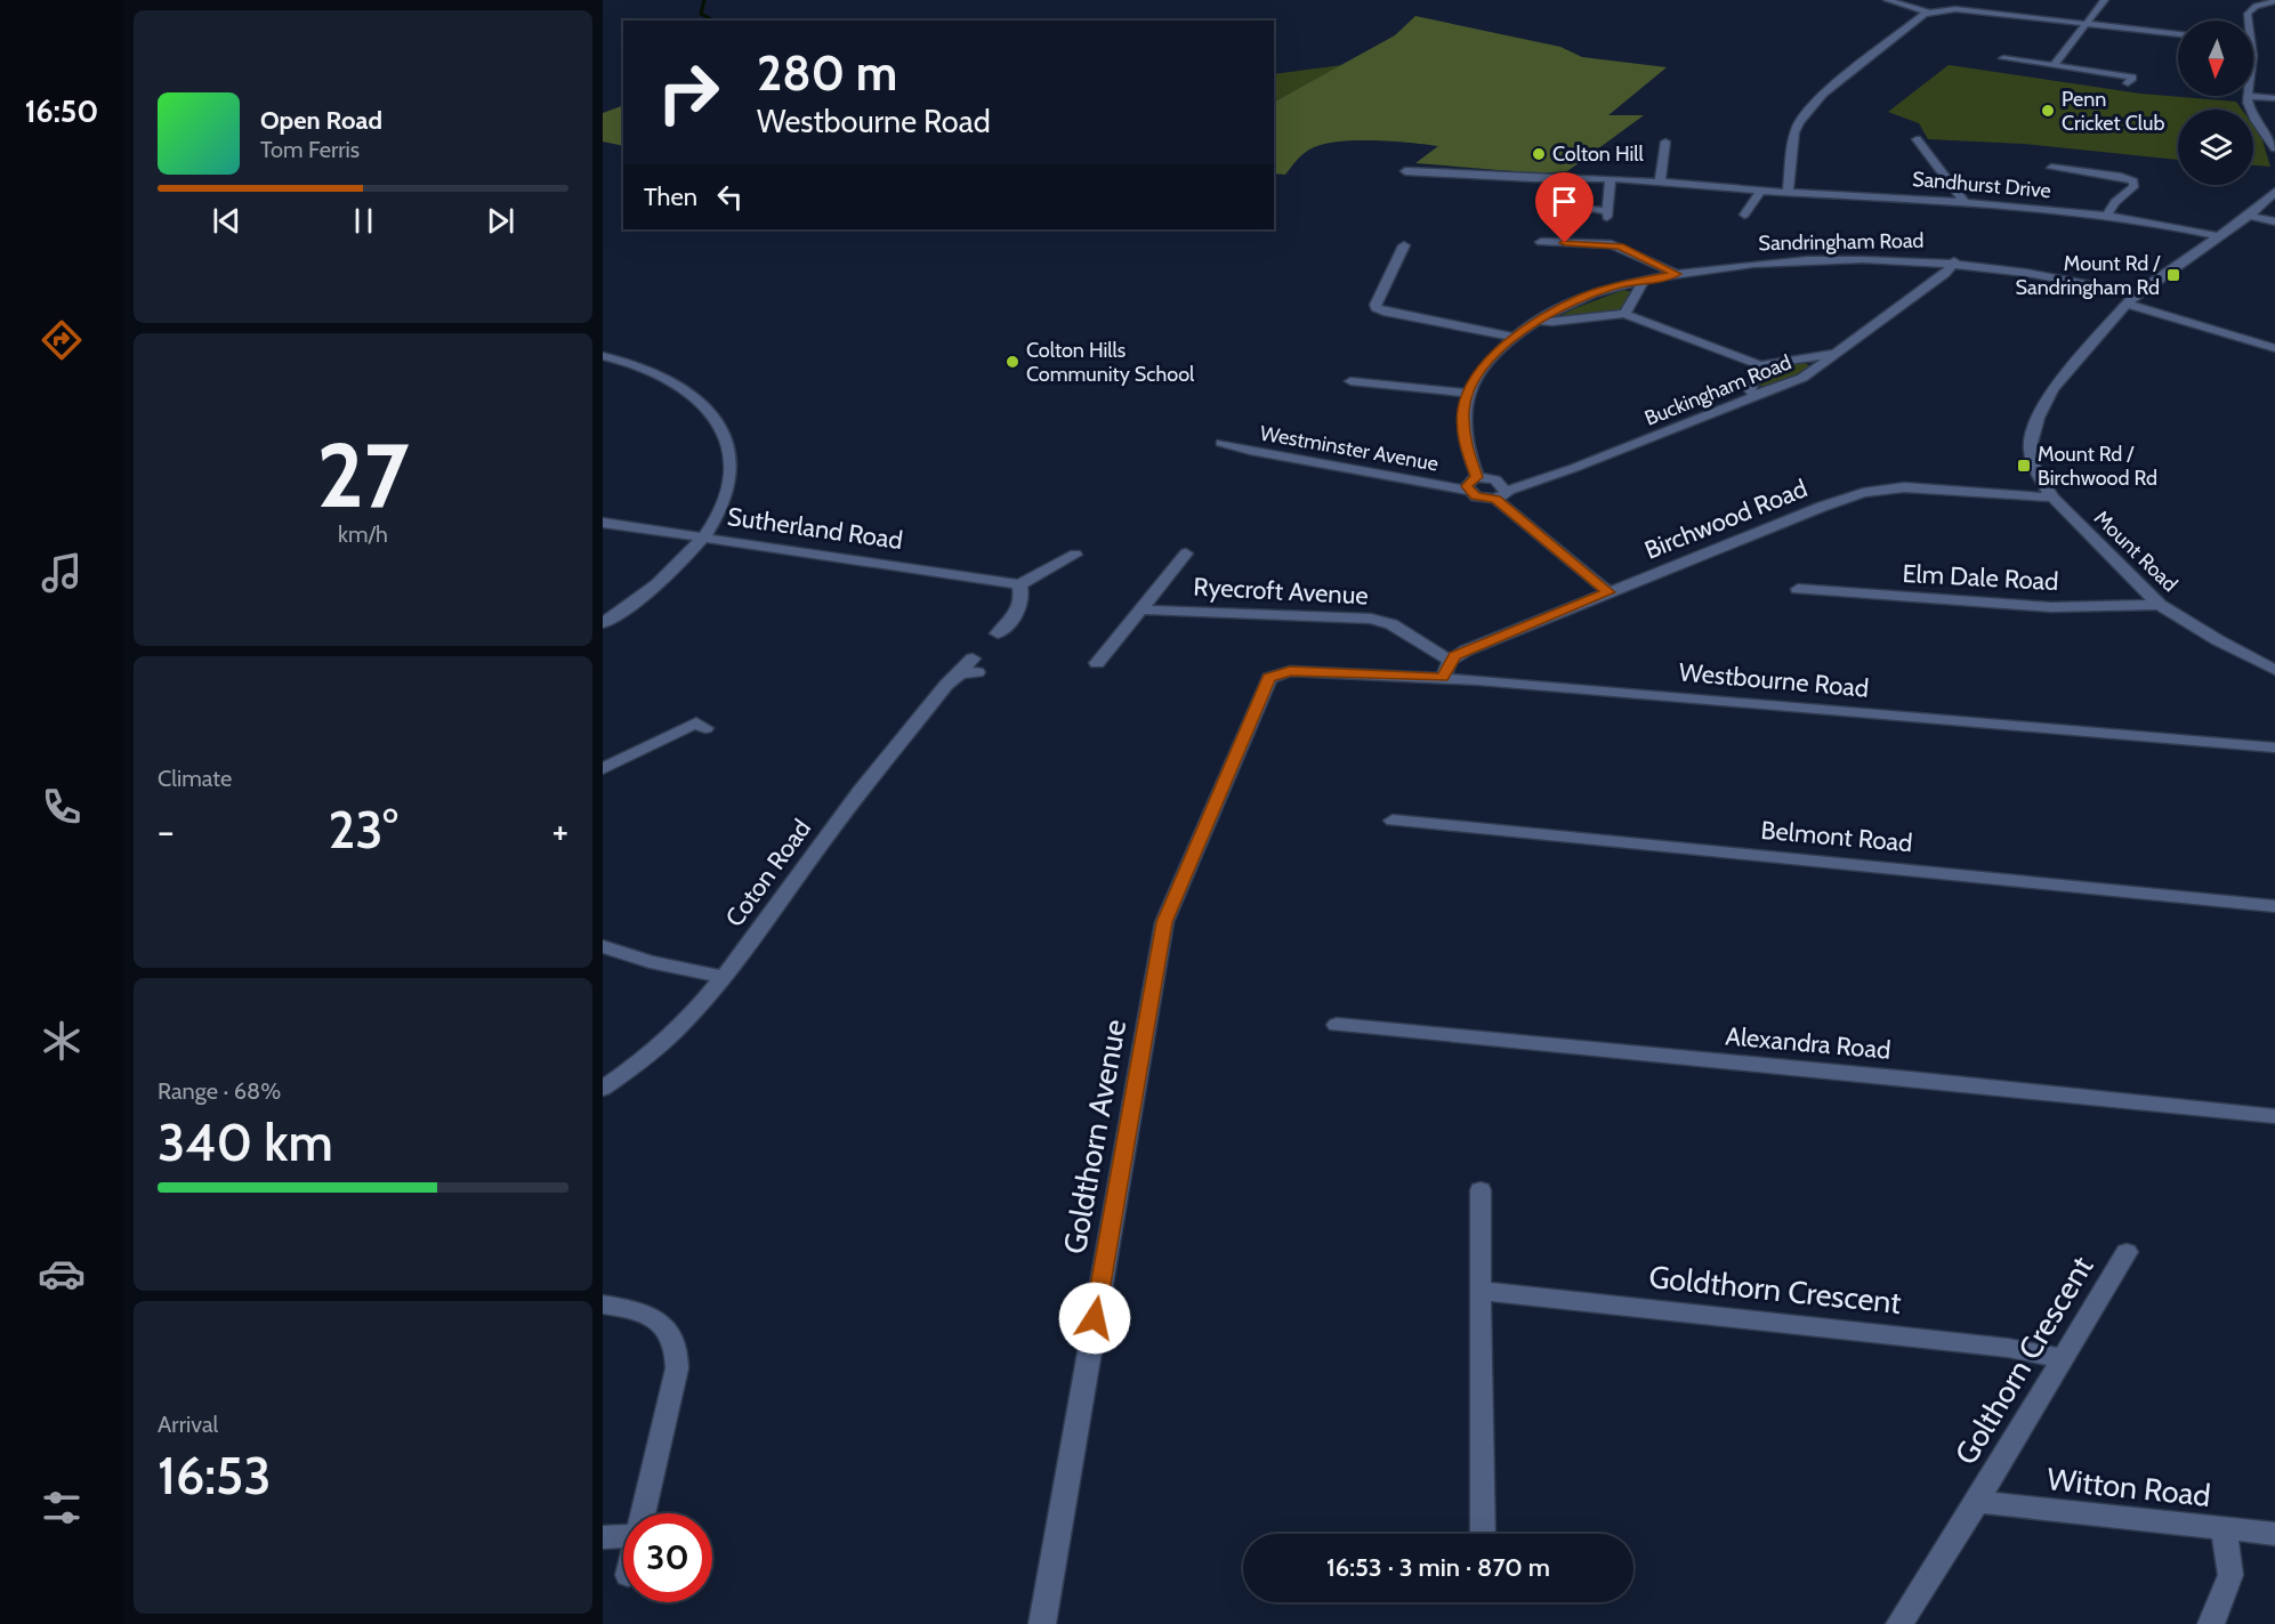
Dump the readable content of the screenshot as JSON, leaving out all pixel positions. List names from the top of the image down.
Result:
{
  "streets": {
    "street": [
      "Sandhurst Drive",
      "Sandringham Road",
      "Buckingham Road",
      "Westminster Avenue",
      "Birchwood Road",
      "Sutherland Road",
      "Mount Road",
      "Elm Dale Road",
      "Ryecroft Avenue",
      "Westbourne Road",
      "Belmont Road",
      "Coton Road",
      "Alexandra Road",
      "Goldthorn Avenue",
      "Goldthorn Crescent",
      "Golthorn Crescent",
      "Witton Road"
    ]
  },
  "crossings": [
    ["Sandhurst Drive", "Mount Road"],
    ["Sandringham Road", "Buckingham Road"],
    ["Sandringham Road", "Mount Road"],
    ["Buckingham Road", "Westminster Avenue"],
    ["Birchwood Road", "Mount Road"],
    ["Birchwood Road", "Ryecroft Avenue"],
    ["Mount Road", "Elm Dale Road"],
    ["Westbourne Road", "Goldthorn Avenue"],
    ["Goldthorn Crescent", "Golthorn Crescent"],
    ["Golthorn Crescent", "Witton Road"]
  ],
  "places": {
    "other": ["Penn Cricket Club", "Colton Hill", "Colton Hills Community School"],
    "transit": ["Mount Rd / Sandringham Rd", "Mount Rd / Birchwood Rd"]
  },
  "north": "bottom",
  "page": {
    "tabs": "16:50",
    "turn": ["280 m", "Westbourne Road"],
    "song": ["Open Road", "Tom Ferris"],
    "then": "Then",
    "tile": [
      ["27", "km/h"],
      "Climate",
      ["Range · 68%", "340 km"],
      ["Arrival", "16:53"]
    ],
    "heat": ["−", "23°", "+"],
    "limit": "30",
    "trip": "16:53 · 3 min · 870 m"
  }
}
